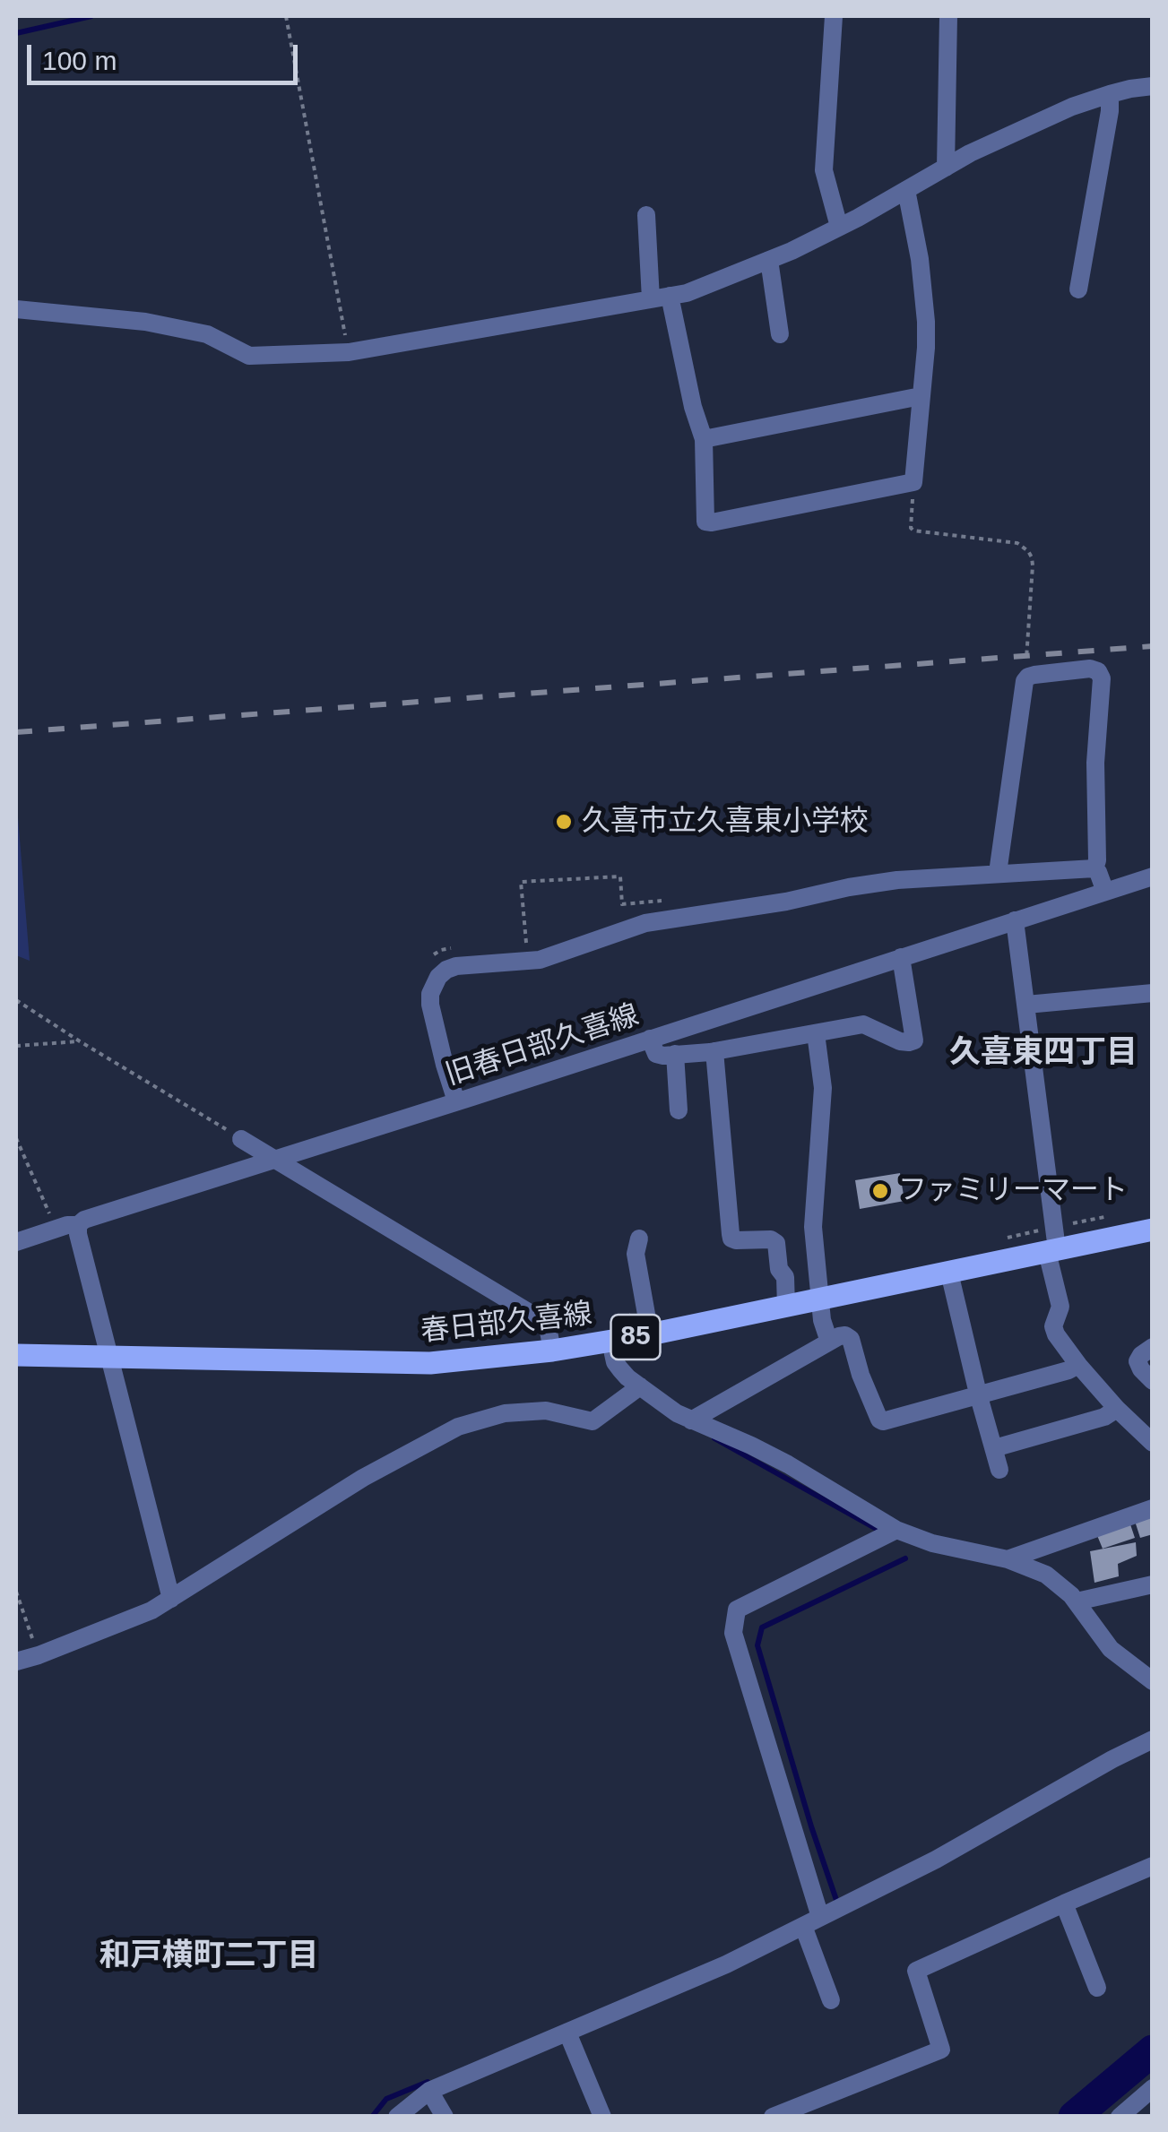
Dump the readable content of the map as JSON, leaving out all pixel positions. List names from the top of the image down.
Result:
{
  "streets": {
    "main road": ["春日部久喜線", "85"],
    "street": ["旧春日部久喜線"]
  },
  "districts": ["久喜東四丁目", "和戸横町二丁目"],
  "places": ["久喜市立久喜東小学校", "ファミリーマート"],
  "scale_bar": "100 m"
}
